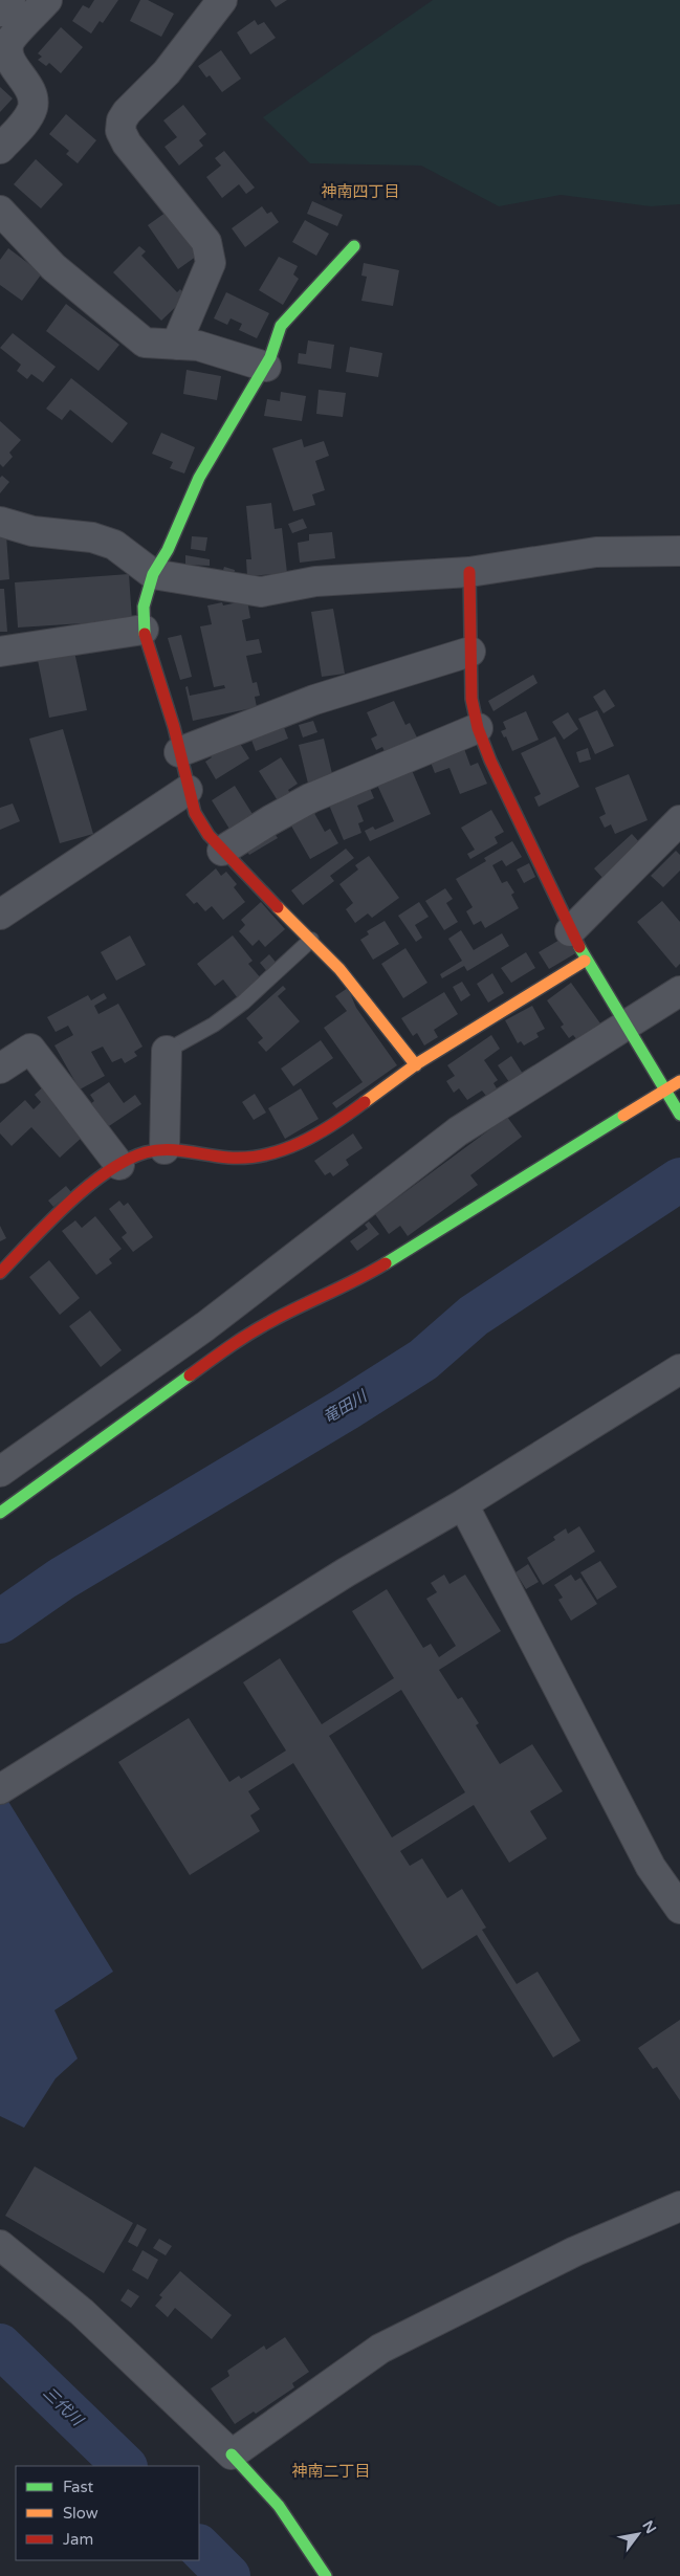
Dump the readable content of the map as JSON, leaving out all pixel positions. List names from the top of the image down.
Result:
{
  "districts": ["神南四丁目", "神南二丁目"],
  "water": ["竜田川", "三代川"],
  "legend": ["Fast", "Slow", "Jam"],
  "north": "top right"
}
